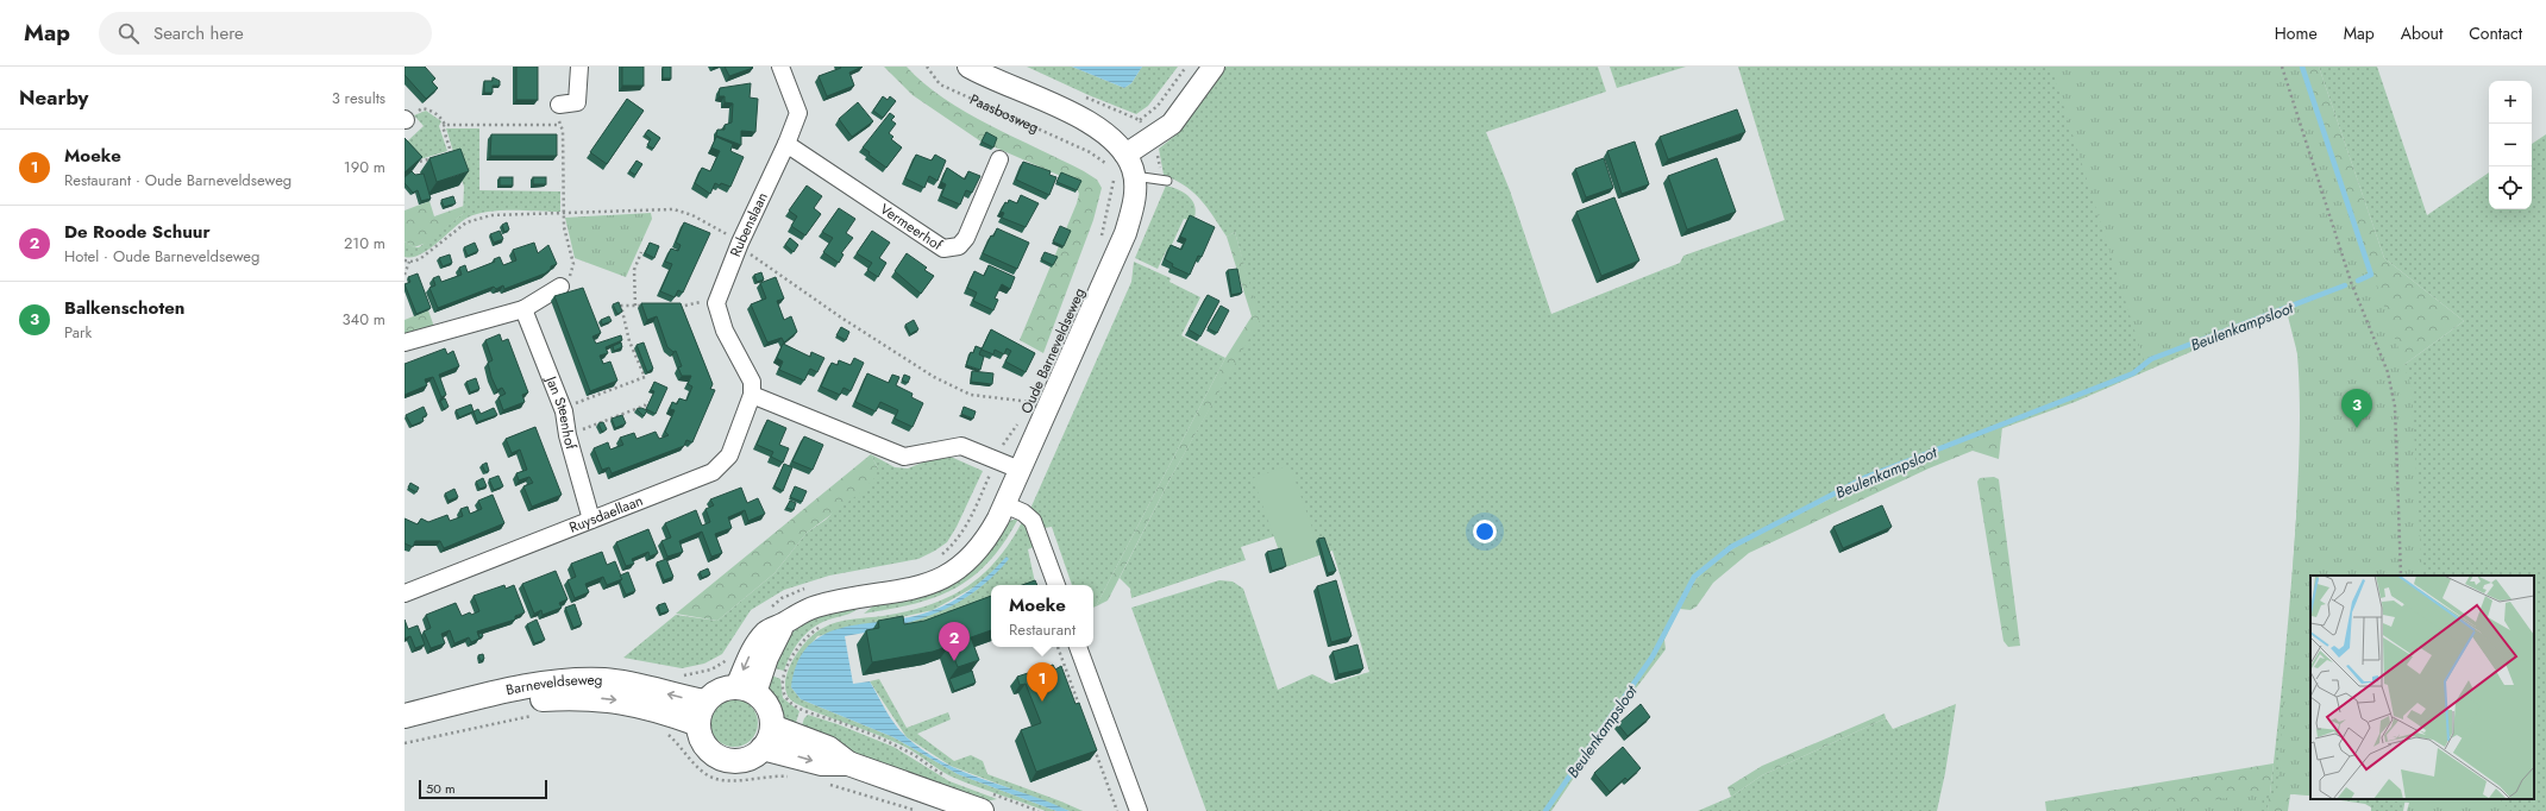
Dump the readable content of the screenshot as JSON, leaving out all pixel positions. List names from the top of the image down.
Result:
{
  "streets": {
    "main road": ["Barneveldseweg"],
    "street": [
      "Paasbosweg",
      "Rubenslaan",
      "Vermeerhof",
      "Oude Barneveldseweg",
      "Jan Steenhof",
      "Ruysdaellaan"
    ]
  },
  "crossings": [
    ["Paasbosweg", "Oude Barneveldseweg"],
    ["Rubenslaan", "Vermeerhof"],
    ["Oude Barneveldseweg", "Barneveldseweg"],
    ["Jan Steenhof", "Ruysdaellaan"]
  ],
  "water": ["Beulenkampsloot"],
  "scale_bar": "50 m",
  "page": {
    "header": "Map",
    "search": "Search here",
    "nav": [
      "Home",
      "Map",
      "About",
      "Contact"
    ],
    "heading": ["Nearby", "3 results"],
    "map_buttons": ["+", "−"],
    "list": [
      {
        "mark": "1",
        "name": "Moeke",
        "note": "Restaurant · Oude Barneveldseweg",
        "value": "190 m"
      },
      {
        "mark": "2",
        "name": "De Roode Schuur",
        "note": "Hotel · Oude Barneveldseweg",
        "value": "210 m"
      },
      {
        "mark": "3",
        "name": "Balkenschoten",
        "note": "Park",
        "value": "340 m"
      }
    ],
    "pins": ["3", "2", "1"],
    "popup": ["Moeke", "Restaurant"],
    "scale": "50 m"
  }
}
